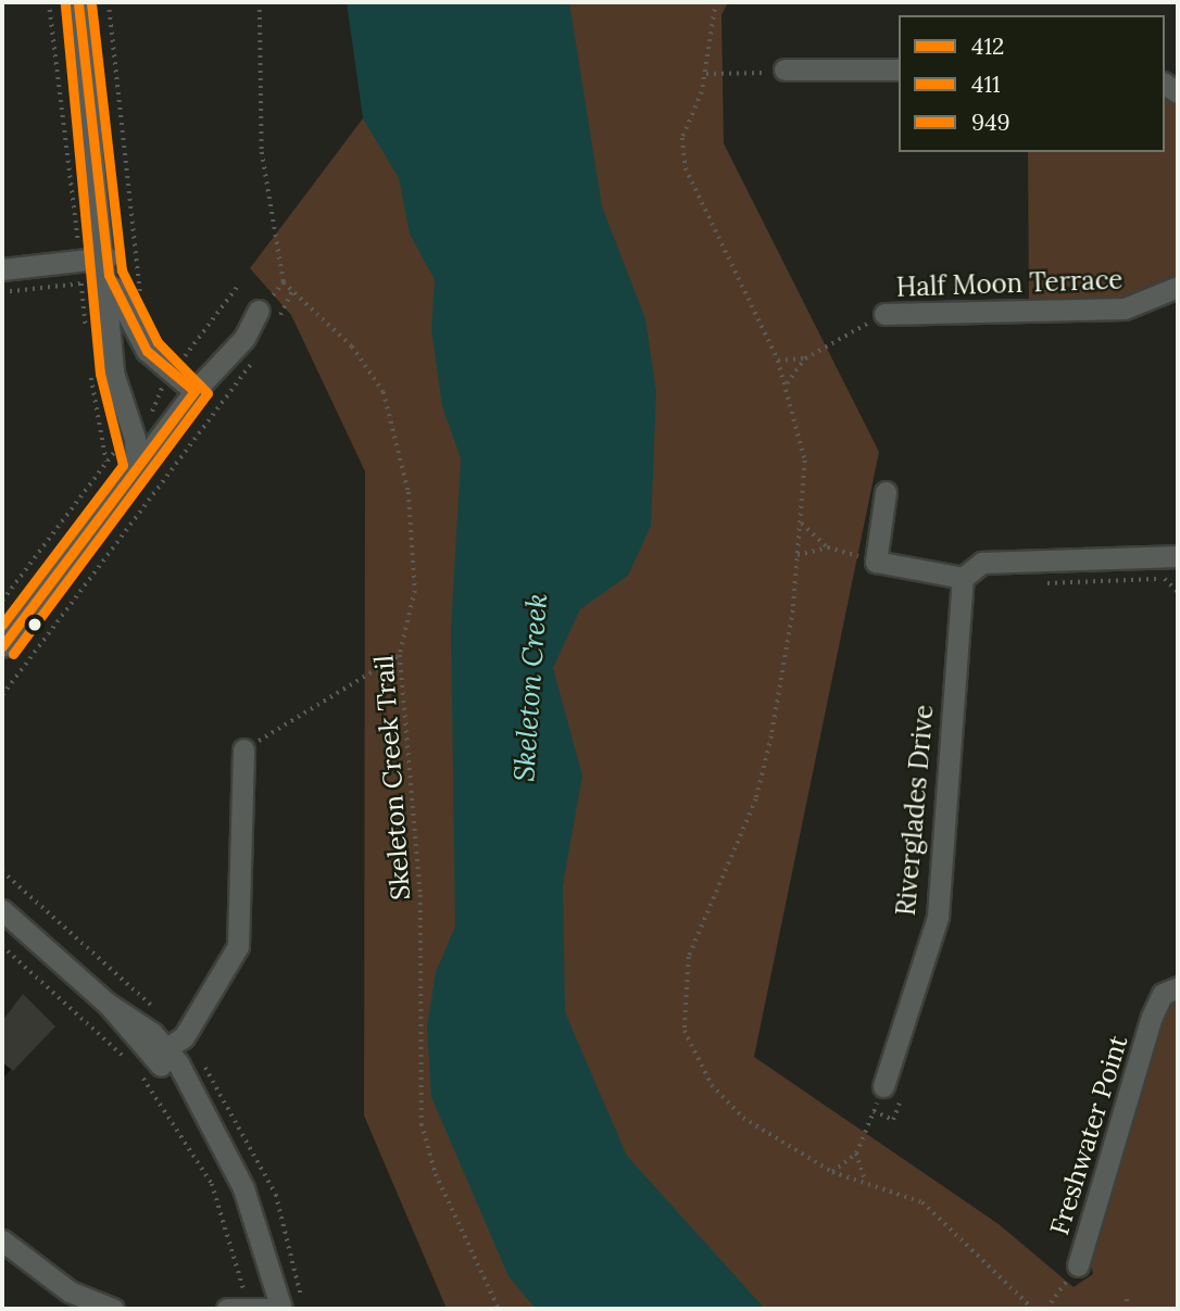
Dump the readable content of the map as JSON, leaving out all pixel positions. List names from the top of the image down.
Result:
{
  "streets": {
    "street": ["Half Moon Terrace", "Riverglades Drive", "Freshwater Point"],
    "path": ["Skeleton Creek Trail"]
  },
  "water": ["Skeleton Creek"],
  "lines": ["transit line 412", "transit line 411", "transit line 949"],
  "legend": ["412", "411", "949"]
}
